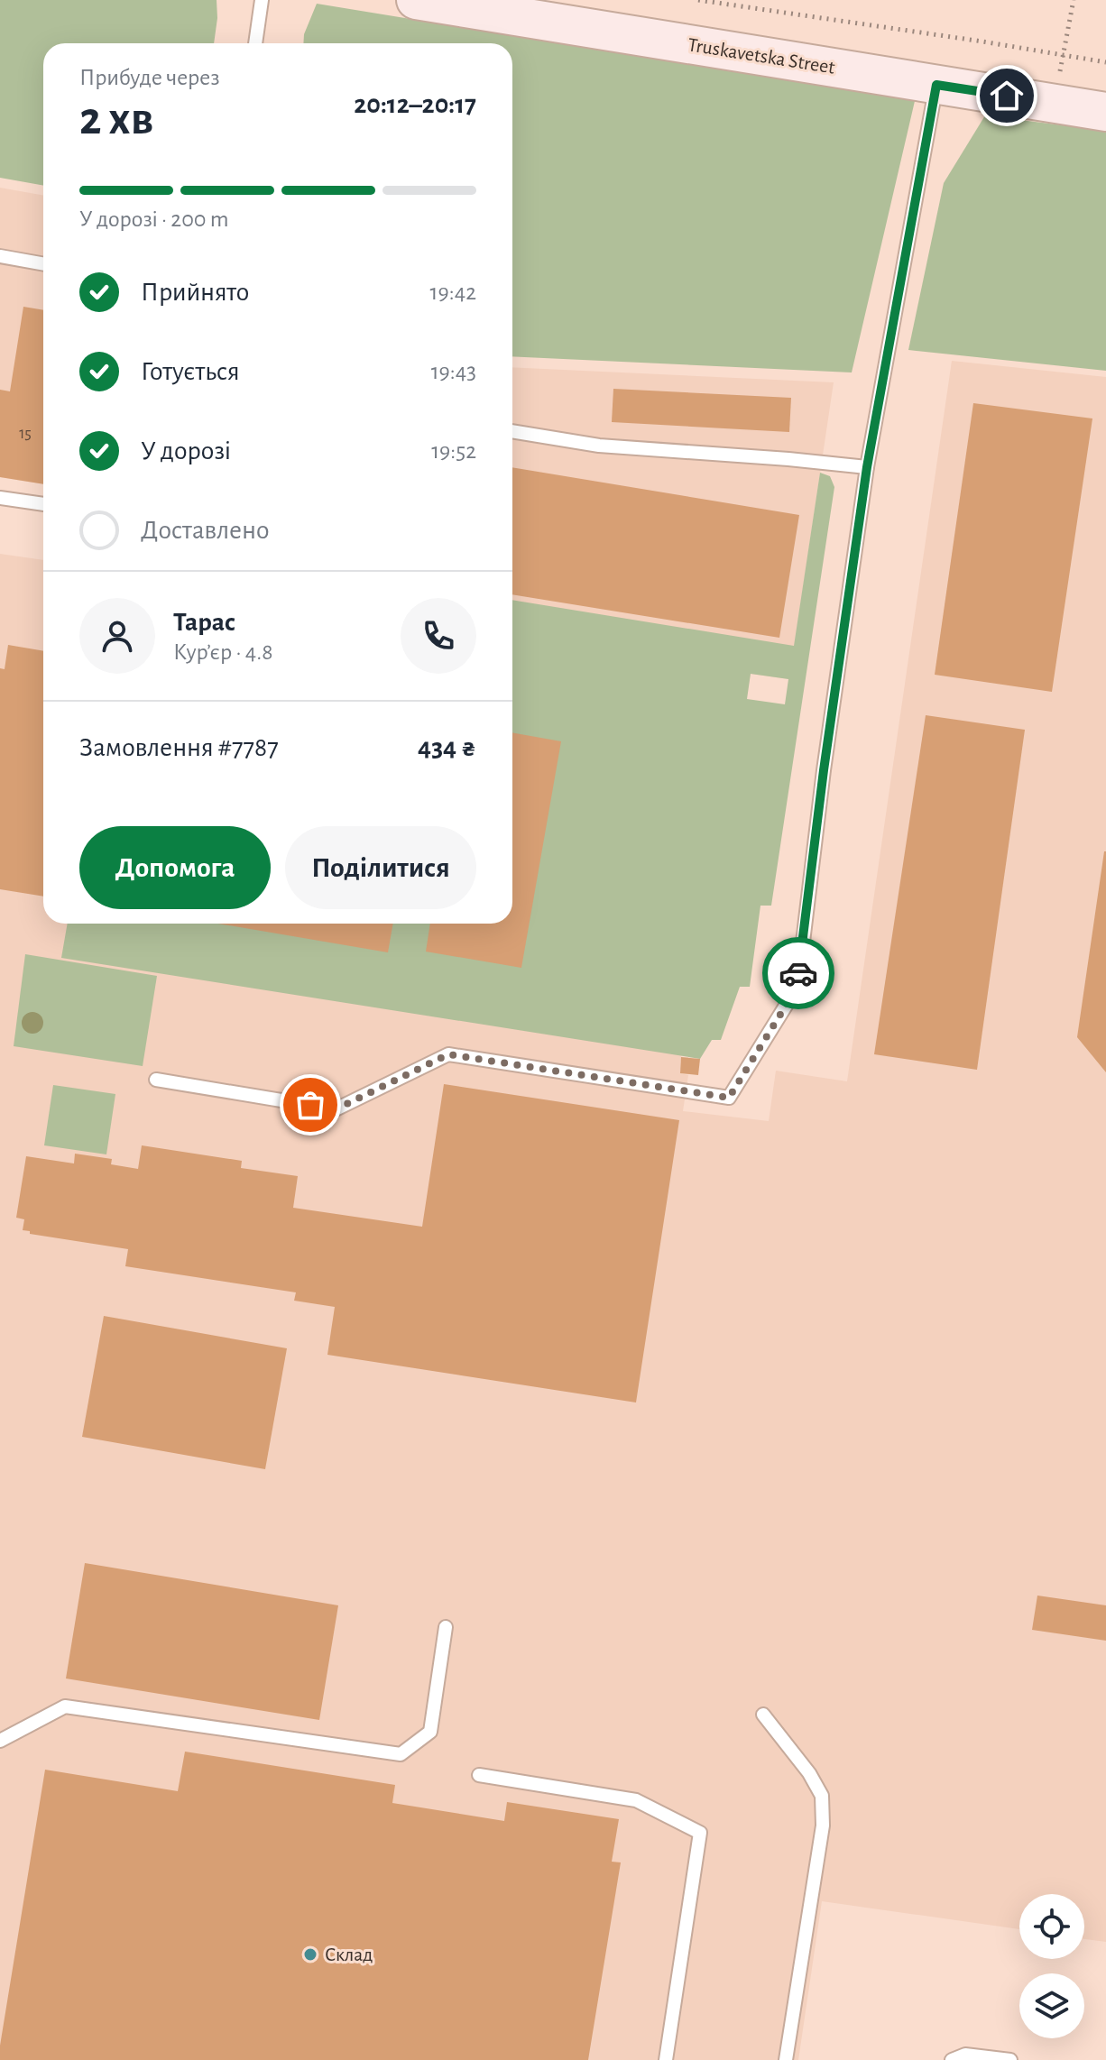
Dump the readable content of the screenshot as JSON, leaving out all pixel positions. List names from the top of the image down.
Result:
{
  "streets": {
    "street": ["Truskavetska Street"]
  },
  "places": ["Склад"],
  "house_numbers": ["15"],
  "page": {
    "heading": ["2 хв", "Прибуде через", "20:12–20:17"],
    "panel": [
      "Тарас",
      "Кур’єр · 4.8",
      "Замовлення #7787",
      "434 ₴"
    ],
    "bar": "У дорозі · 200 m",
    "list": [
      ["Прийнято", "19:42"],
      ["Готується", "19:43"],
      ["У дорозі", "19:52"],
      "Доставлено"
    ],
    "buttons": ["Допомога", "Поділитися"]
  }
}
